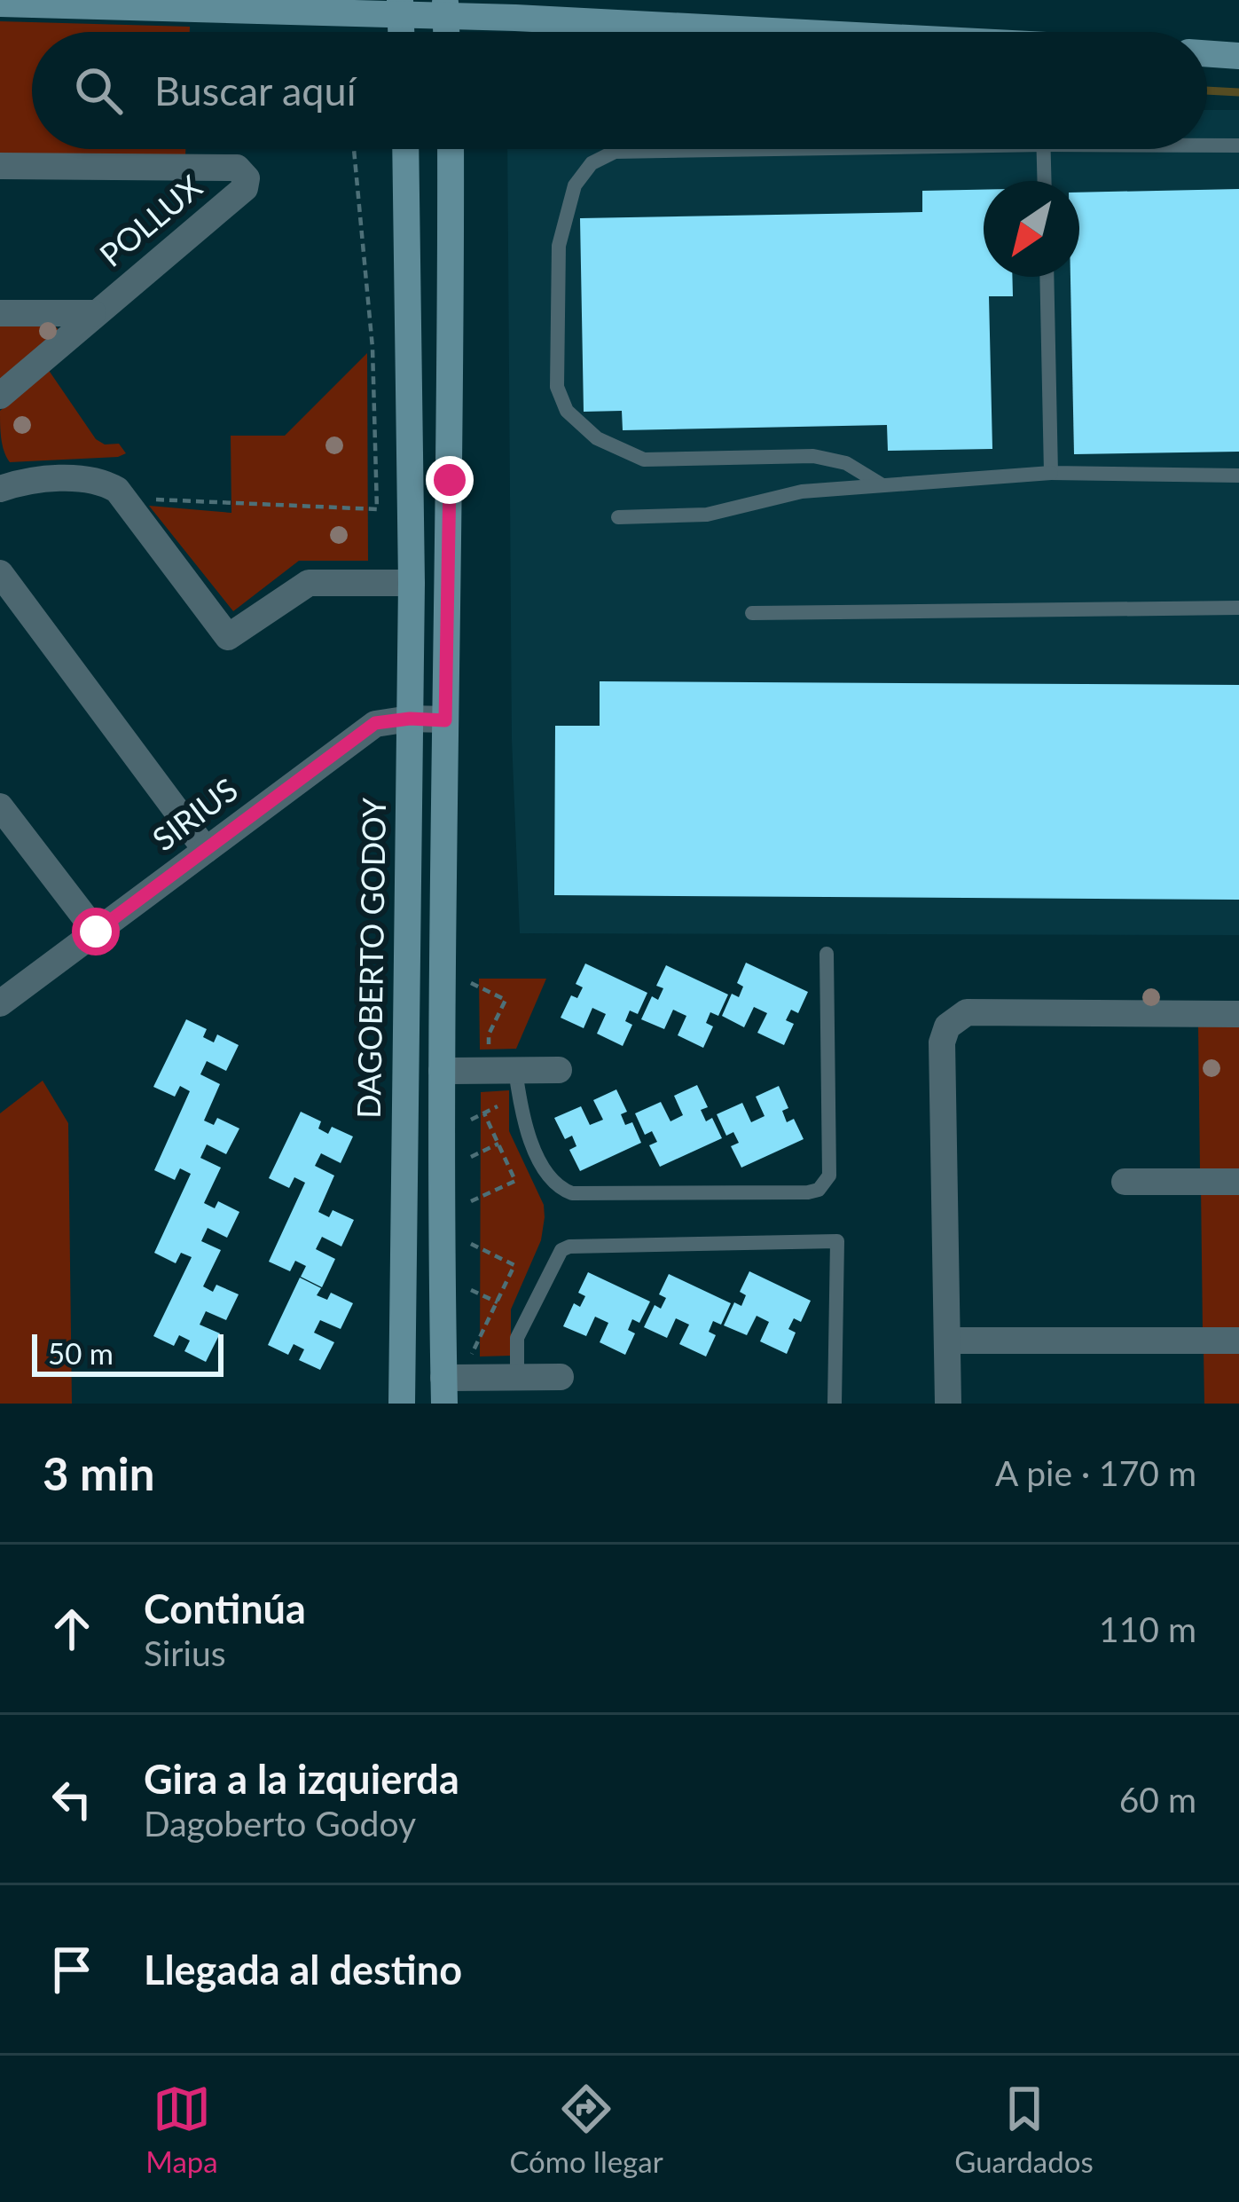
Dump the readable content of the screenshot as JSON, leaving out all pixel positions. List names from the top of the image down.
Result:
{
  "streets": {
    "main road": ["DAGOBERTO GODOY"],
    "street": ["POLLUX", "SIRIUS"]
  },
  "crossings": [
    ["SIRIUS", "DAGOBERTO GODOY"]
  ],
  "scale_bar": "50 m",
  "north": "bottom left",
  "page": {
    "search": "Buscar aquí",
    "scale": "50 m",
    "heading": ["3 min", "A pie · 170 m"],
    "list": [
      ["Continúa", "Sirius", "110 m"],
      ["Gira a la izquierda", "Dagoberto Godoy", "60 m"],
      "Llegada al destino"
    ],
    "nav": ["Mapa", "Cómo llegar", "Guardados"]
  }
}
